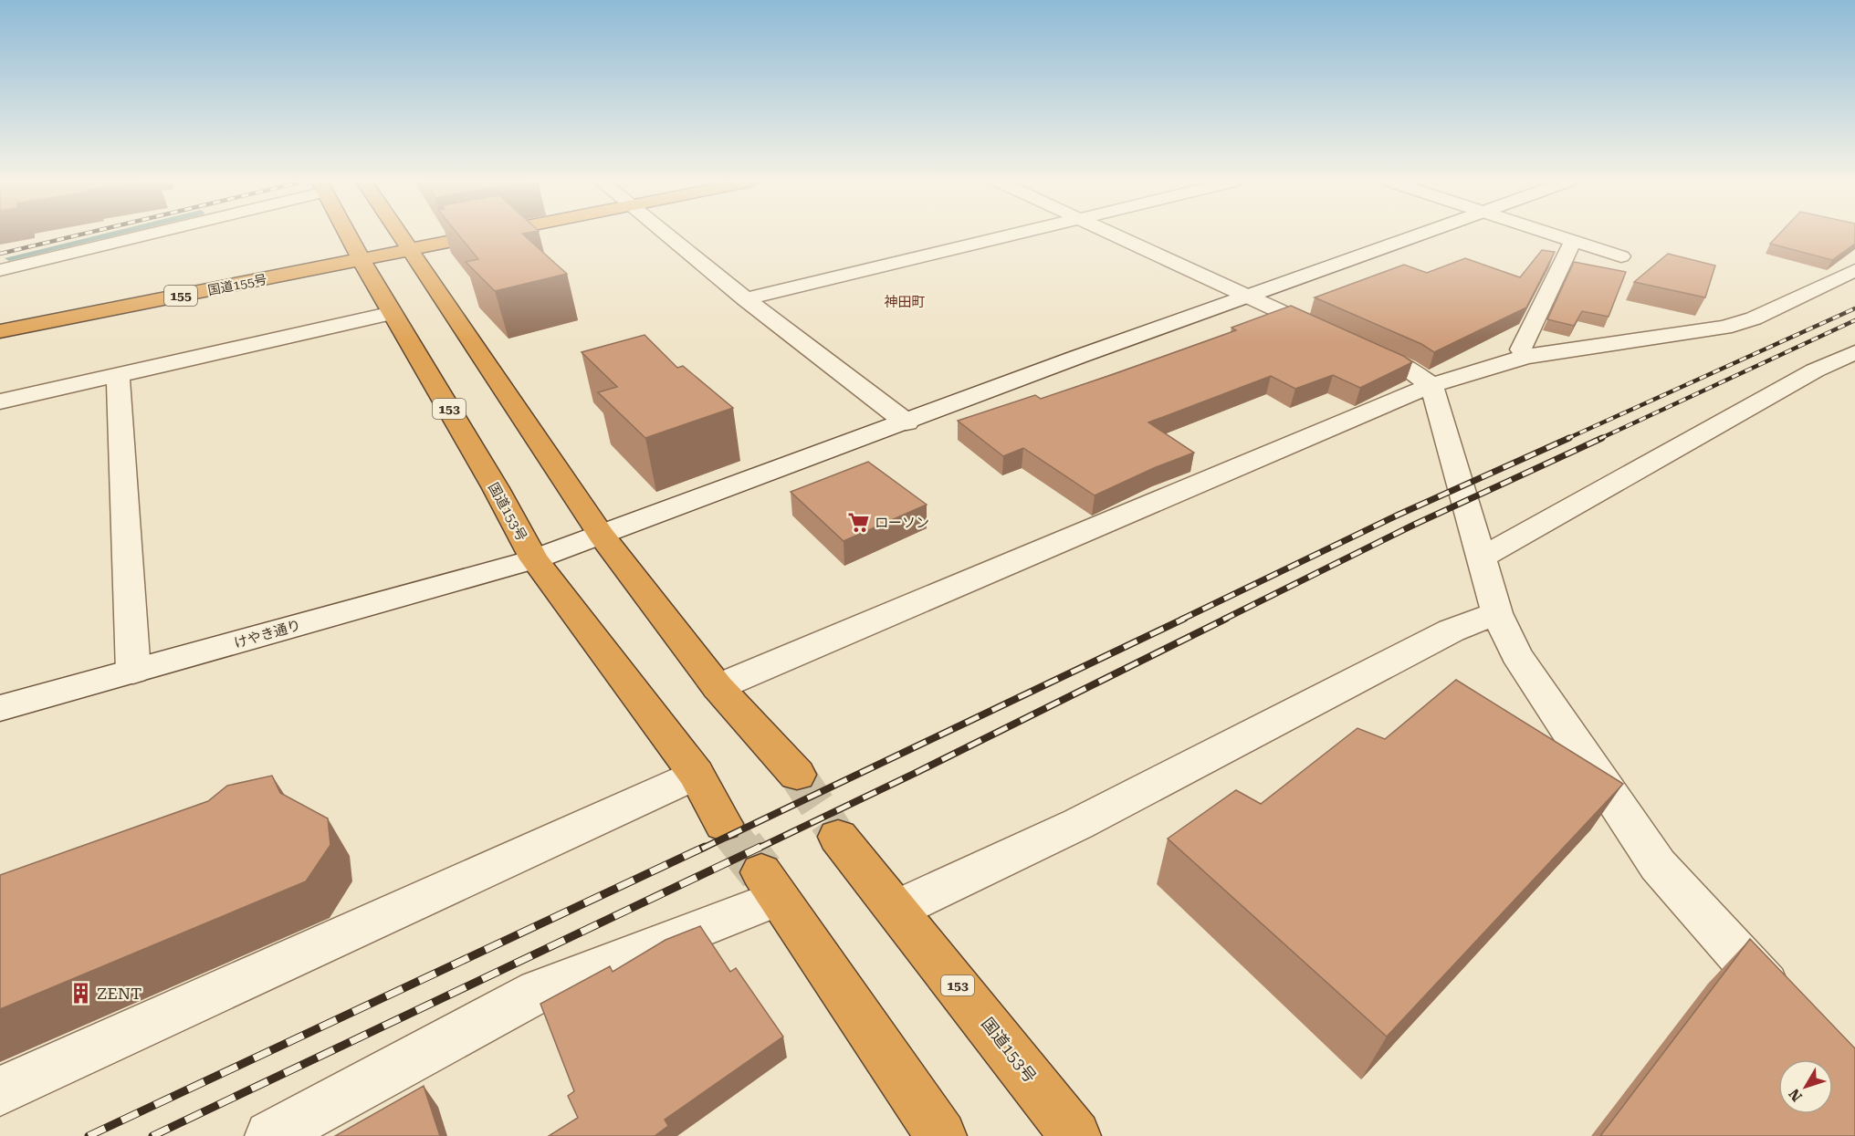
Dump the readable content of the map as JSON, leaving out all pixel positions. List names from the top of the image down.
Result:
{
  "streets": {
    "highway": [
      "国道155号",
      "155",
      "153",
      "国道153号"
    ],
    "street": ["けやき通り"]
  },
  "crossings": [
    ["国道155号", "国道153号"],
    ["国道153号", "けやき通り"]
  ],
  "districts": ["神田町"],
  "places": {
    "supermarket": ["ローソン"],
    "building": ["ZENT"]
  },
  "north": "bottom left"
}
